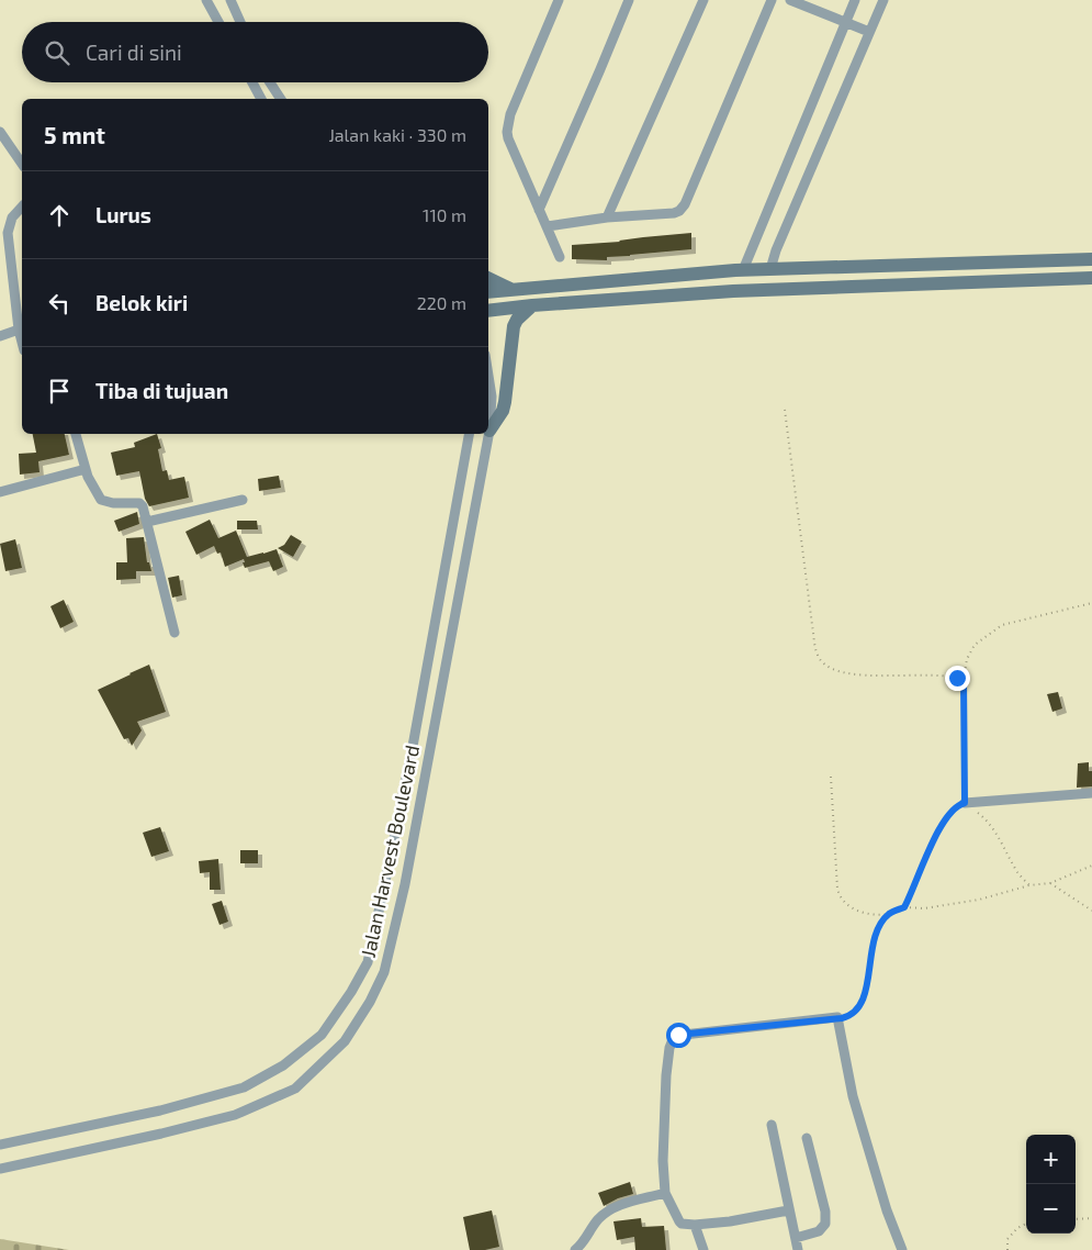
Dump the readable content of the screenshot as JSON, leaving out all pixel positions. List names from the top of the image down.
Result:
{
  "streets": {
    "street": ["Jalan Harvest Boulevard"]
  },
  "page": {
    "search": "Cari di sini",
    "heading": ["5 mnt", "Jalan kaki · 330 m"],
    "list": [
      ["Lurus", "110 m"],
      ["Belok kiri", "220 m"],
      "Tiba di tujuan"
    ],
    "map_buttons": ["+", "−"]
  }
}
